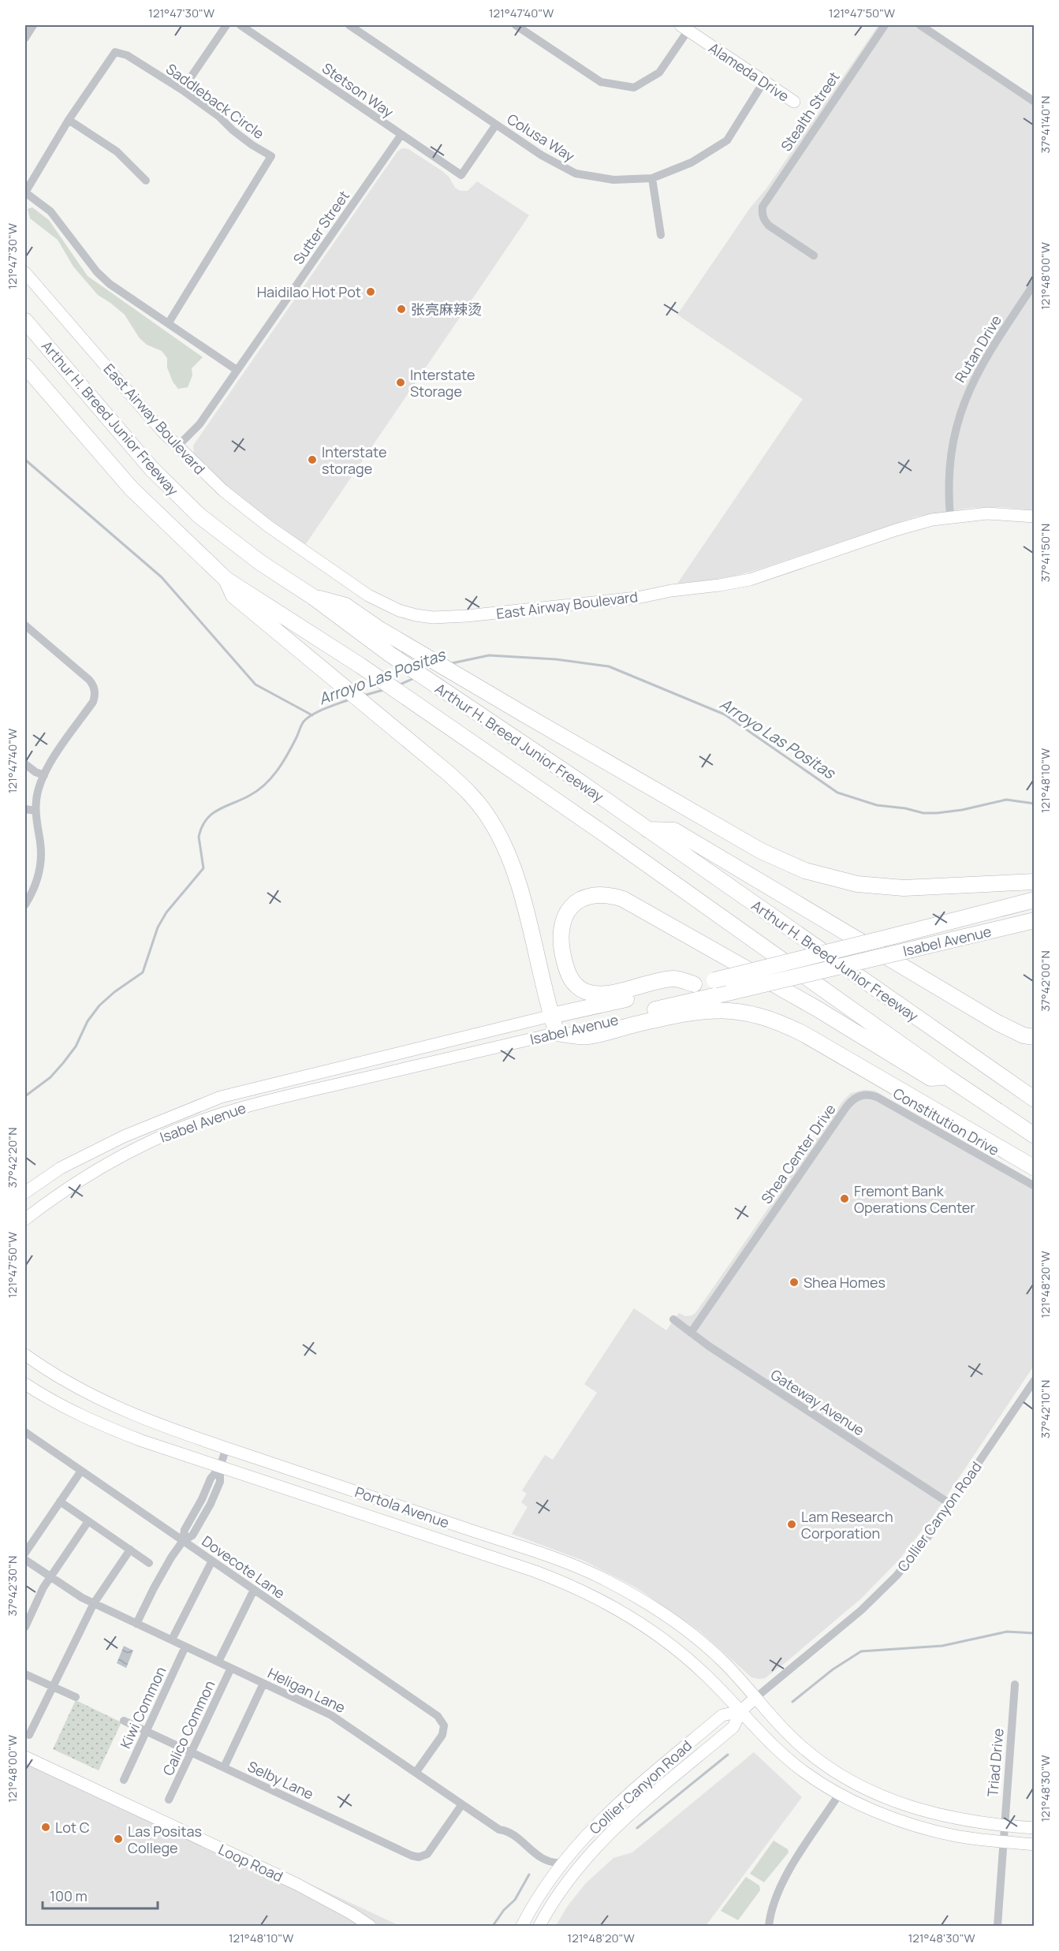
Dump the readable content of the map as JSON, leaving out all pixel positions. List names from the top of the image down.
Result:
{
  "streets": {
    "highway": ["Arthur H. Breed Junior Freeway", "Isabel Avenue"],
    "main road": [
      "Alameda Drive",
      "East Airway Boulevard",
      "Portola Avenue",
      "Collier Canyon Road",
      "Loop Road"
    ],
    "street": [
      "Stetson Way",
      "Saddleback Circle",
      "Stealth Street",
      "Colusa Way",
      "Sutter Street",
      "Rutan Drive",
      "Constitution Drive",
      "Shea Center Drive",
      "Gateway Avenue",
      "Dovecote Lane",
      "Heligan Lane",
      "Kiwi Common",
      "Calico Common",
      "Triad Drive",
      "Selby Lane"
    ]
  },
  "crossings": [
    ["Alameda Drive", "Colusa Way"],
    ["Stetson Way", "Colusa Way"],
    ["Stetson Way", "Sutter Street"],
    ["Saddleback Circle", "Sutter Street"],
    ["Sutter Street", "East Airway Boulevard"],
    ["Rutan Drive", "East Airway Boulevard"],
    ["Constitution Drive", "Shea Center Drive"],
    ["Shea Center Drive", "Gateway Avenue"],
    ["Gateway Avenue", "Collier Canyon Road"],
    ["Portola Avenue", "Collier Canyon Road"],
    ["Portola Avenue", "Triad Drive"],
    ["Collier Canyon Road", "Heligan Lane"],
    ["Dovecote Lane", "Heligan Lane"],
    ["Heligan Lane", "Kiwi Common"],
    ["Heligan Lane", "Calico Common"],
    ["Heligan Lane", "Selby Lane"],
    ["Kiwi Common", "Selby Lane"],
    ["Calico Common", "Selby Lane"]
  ],
  "water": ["Arroyo Las Positas"],
  "places": [
    "Haidilao Hot Pot",
    "张亮麻辣烫",
    "Interstate Storage",
    "Interstate storage",
    "Fremont Bank Operations Center",
    "Shea Homes",
    "Lam Research Corporation",
    "Lot C",
    "Las Positas College"
  ],
  "scale_bar": "100 m",
  "coordinates": [
    "121°47'30\"W",
    "121°47'40\"W",
    "121°47'50\"W",
    "37°41'40\"N",
    "121°48'00\"W",
    "37°41'50\"N",
    "121°48'10\"W",
    "37°42'00\"N",
    "37°42'20\"N",
    "121°48'20\"W",
    "37°42'10\"N",
    "37°42'30\"N",
    "121°48'30\"W"
  ]
}
